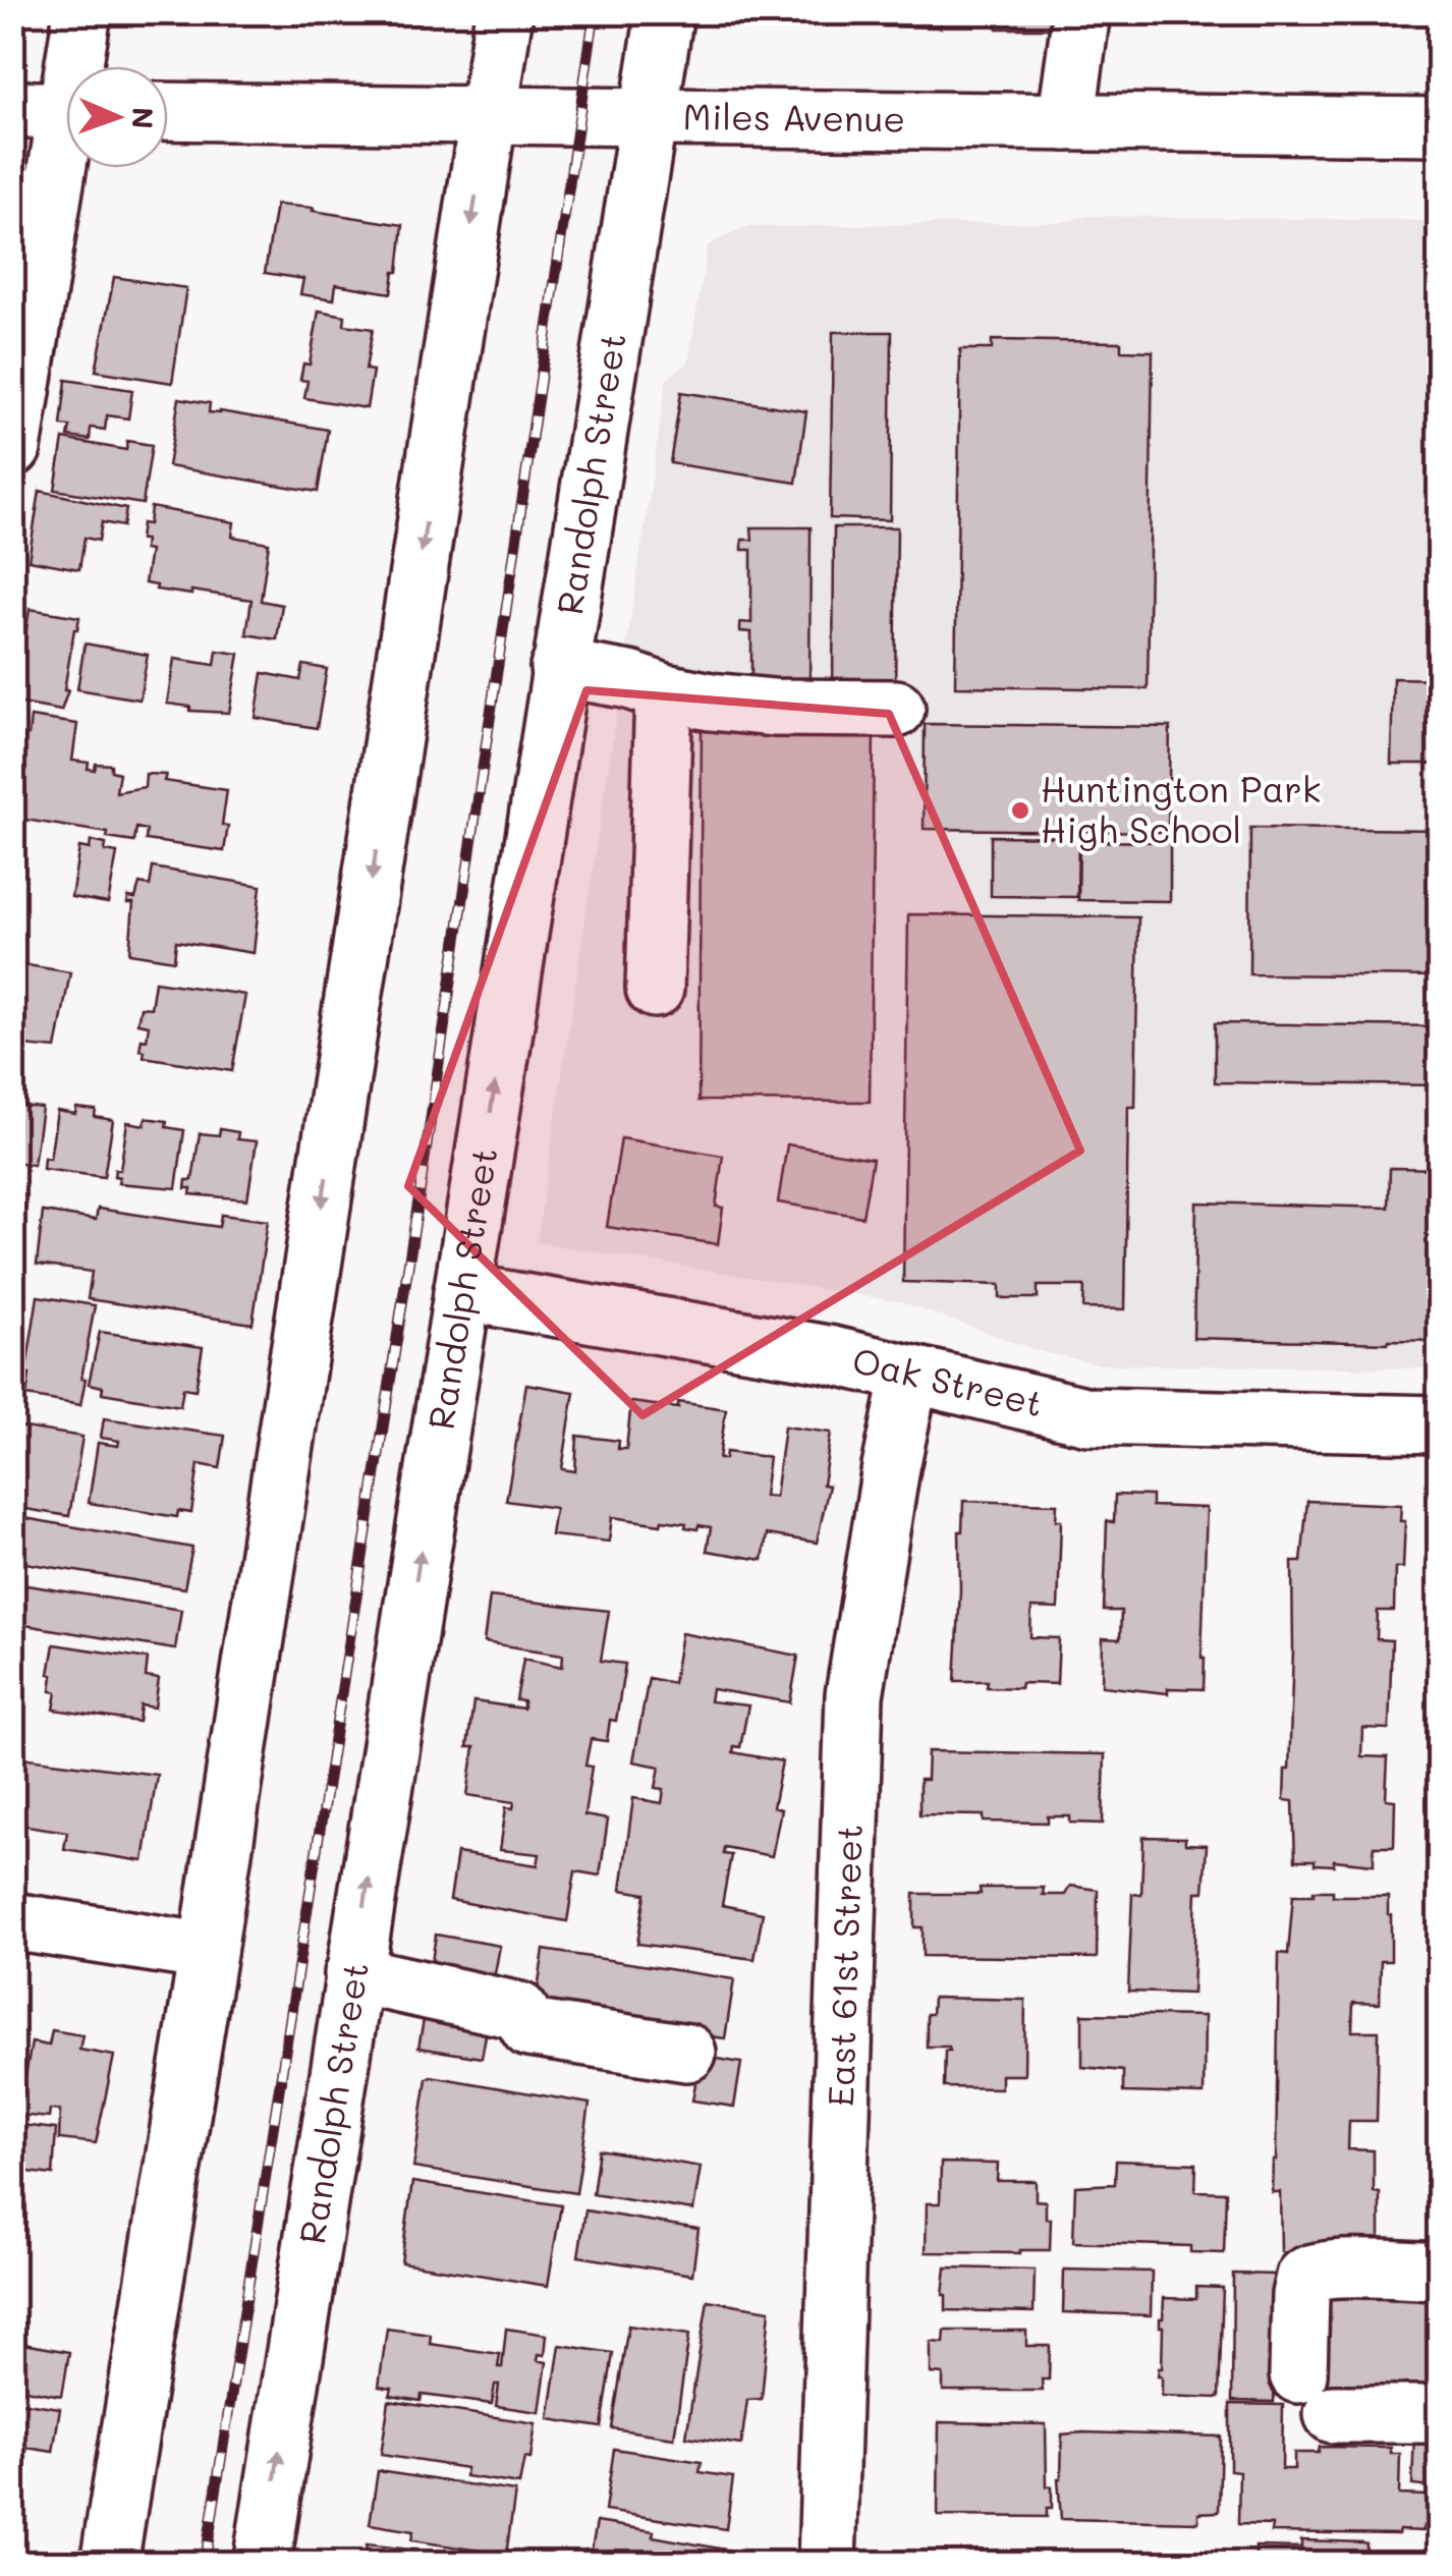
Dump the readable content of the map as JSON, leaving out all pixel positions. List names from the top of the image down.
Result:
{
  "streets": {
    "street": [
      "Miles Avenue",
      "Randolph Street",
      "Oak Street",
      "East 61st Street"
    ]
  },
  "crossings": [
    ["Miles Avenue", "Randolph Street"],
    ["Randolph Street", "Oak Street"],
    ["Oak Street", "East 61st Street"]
  ],
  "places": ["Huntington Park High School"],
  "north": "right"
}
